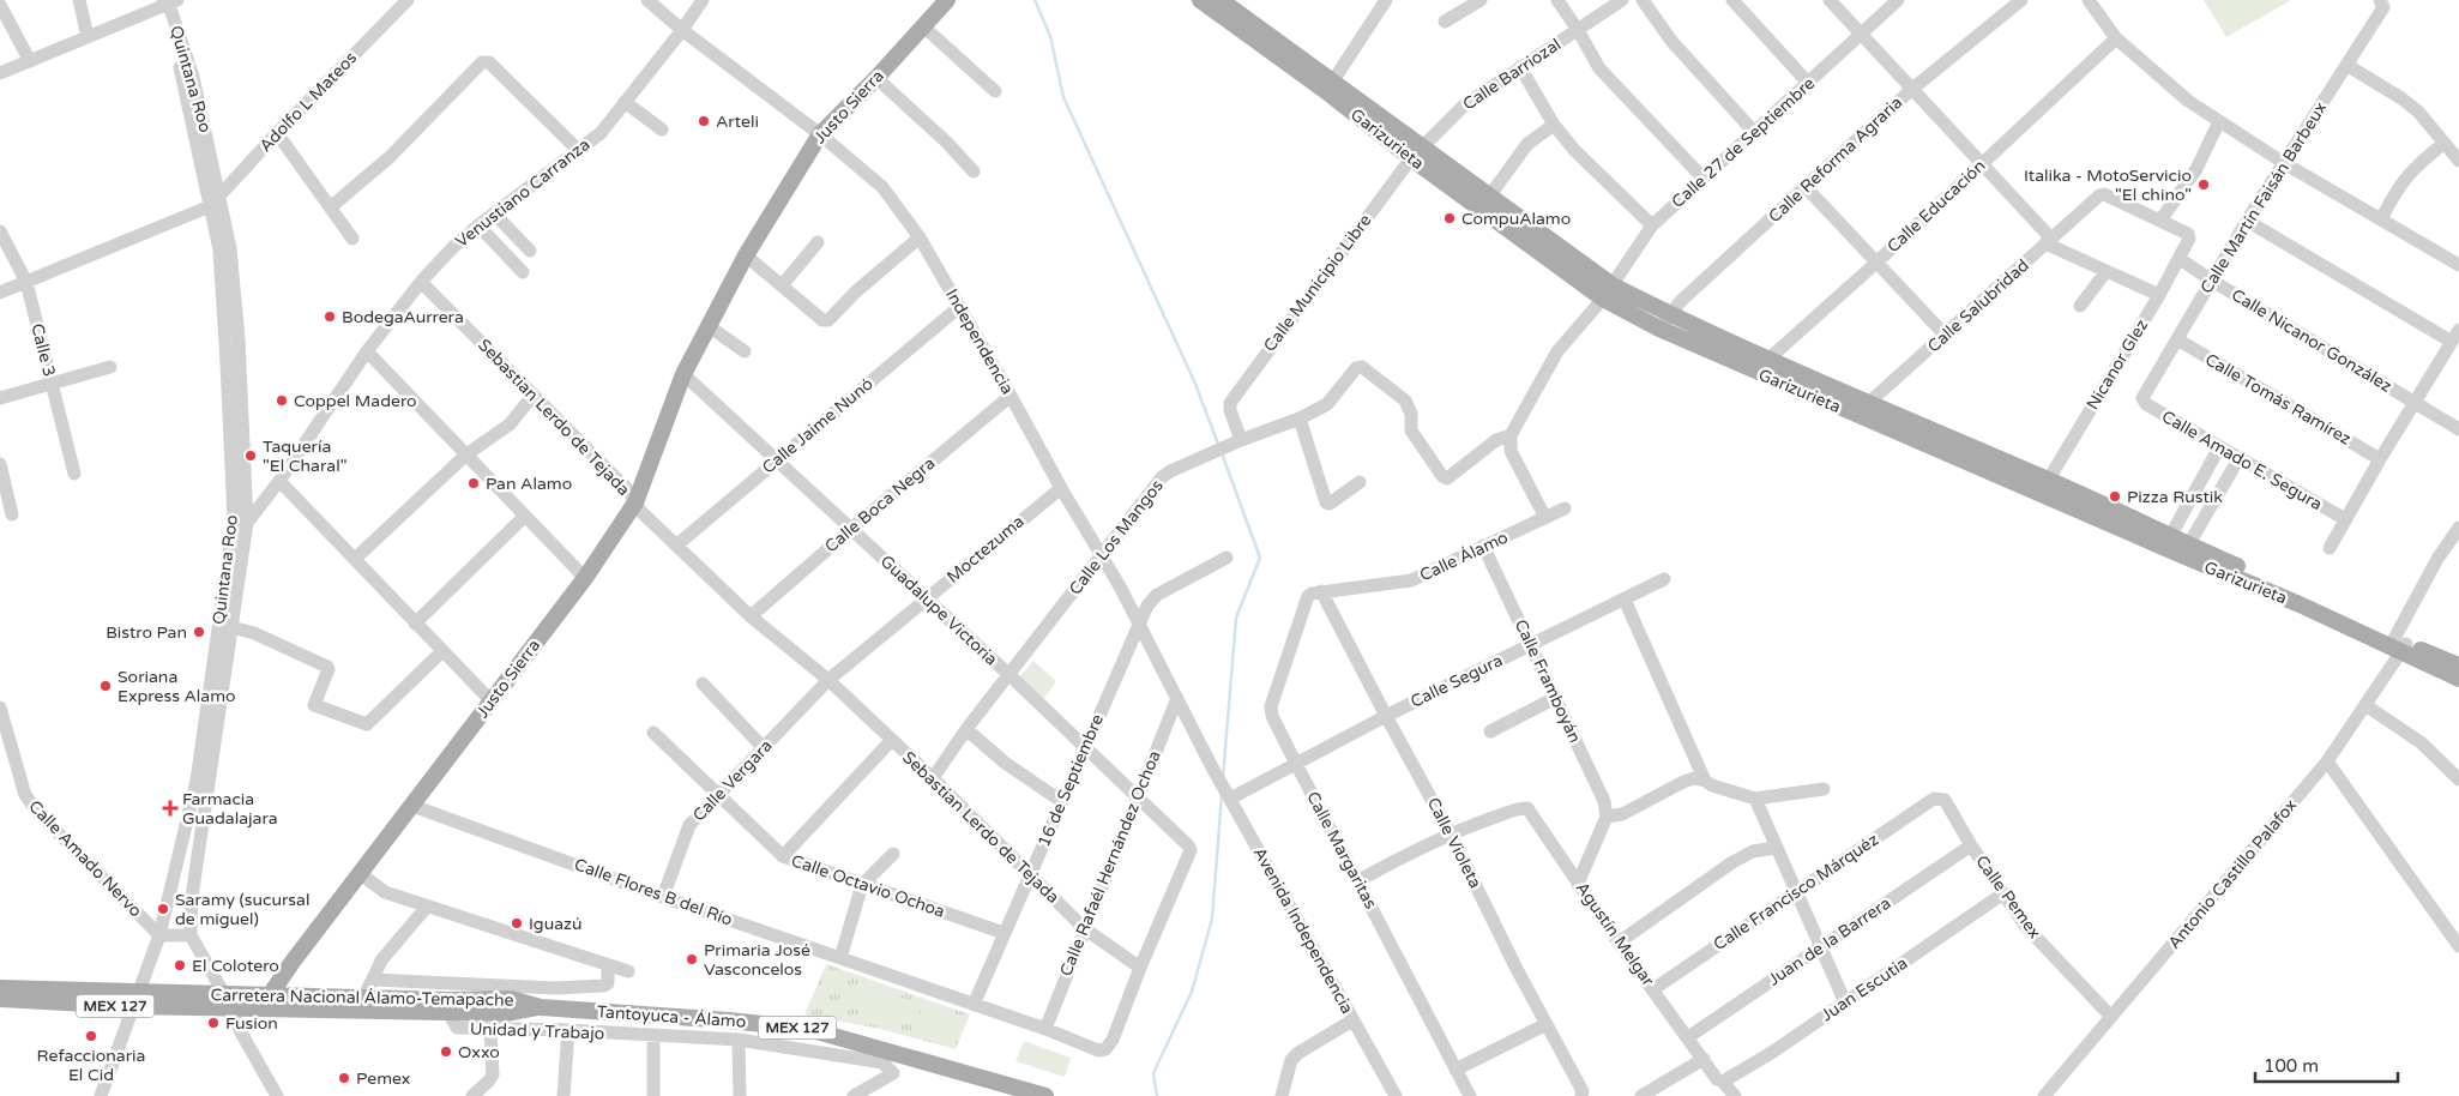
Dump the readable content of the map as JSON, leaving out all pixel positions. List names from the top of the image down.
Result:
{
  "streets": {
    "main road": [
      "Justo Sierra",
      "Garizurieta",
      "Carretera Nacional Álamo-Temapache",
      "MEX 127",
      "Tantoyuca - Álamo"
    ],
    "street": [
      "Calle Barriozal",
      "Quintana Roo",
      "Adolfo L Mateos",
      "Calle 27 de Septiembre",
      "Calle Reforma Agraria",
      "Venustiano Carranza",
      "Calle Martín Faisán Barbeux",
      "Calle Educación",
      "Calle Municipio Libre",
      "Calle Salubridad",
      "Calle Nicanor González",
      "Independencia",
      "Calle 3",
      "Nicanor Glez",
      "Calle Tomás Ramírez",
      "Sebastian Lerdo de Tejada",
      "Calle Jaime Nunó",
      "Calle Amado E. Segura",
      "Calle Boca Negra",
      "Calle Los Mangos",
      "Moctezuma",
      "Calle Álamo",
      "Guadalupe Victoria",
      "Calle Segura",
      "Calle Framboyán",
      "Calle Vergara",
      "16 de Septiembre",
      "Calle Violeta",
      "Calle Margaritas",
      "Calle Amado Nervo",
      "Calle Rafaél Hernández Ochoa",
      "Antonio Castillo Palafox",
      "Calle Octavio Ochoa",
      "Calle Flores B del Río",
      "Calle Francisco Márquéz",
      "Calle Pemex",
      "Avenida Independencia",
      "Agustín Melgar",
      "Juan de la Barrera",
      "Juan Escutia",
      "Unidad y Trabajo"
    ]
  },
  "crossings": [
    ["Calle Barriozal", "Garizurieta"],
    ["Calle Barriozal", "Calle Municipio Libre"],
    ["Quintana Roo", "Adolfo L Mateos"],
    ["Quintana Roo", "Venustiano Carranza"],
    ["Quintana Roo", "Calle Amado Nervo"],
    ["Quintana Roo", "Carretera Nacional Álamo-Temapache"],
    ["Justo Sierra", "Independencia"],
    ["Justo Sierra", "Sebastian Lerdo de Tejada"],
    ["Justo Sierra", "Guadalupe Victoria"],
    ["Justo Sierra", "Calle Flores B del Río"],
    ["Justo Sierra", "Carretera Nacional Álamo-Temapache"],
    ["Garizurieta", "Calle 27 de Septiembre"],
    ["Garizurieta", "Calle Reforma Agraria"],
    ["Garizurieta", "Calle Educación"],
    ["Garizurieta", "Calle Municipio Libre"],
    ["Garizurieta", "Calle Salubridad"],
    ["Garizurieta", "Nicanor Glez"],
    ["Garizurieta", "Antonio Castillo Palafox"],
    ["Calle 27 de Septiembre", "Calle Los Mangos"],
    ["Venustiano Carranza", "Independencia"],
    ["Venustiano Carranza", "Sebastian Lerdo de Tejada"],
    ["Calle Martín Faisán Barbeux", "Calle Nicanor González"],
    ["Calle Martín Faisán Barbeux", "Calle Tomás Ramírez"],
    ["Calle Martín Faisán Barbeux", "Calle Amado E. Segura"],
    ["Calle Municipio Libre", "Calle Los Mangos"],
    ["Calle Salubridad", "Nicanor Glez"],
    ["Calle Nicanor González", "Nicanor Glez"],
    ["Independencia", "Calle Jaime Nunó"],
    ["Independencia", "Calle Boca Negra"],
    ["Independencia", "Calle Los Mangos"],
    ["Independencia", "Moctezuma"],
    ["Independencia", "16 de Septiembre"],
    ["Independencia", "Calle Rafaél Hernández Ochoa"],
    ["Independencia", "Avenida Independencia"],
    ["Sebastian Lerdo de Tejada", "Calle Jaime Nunó"],
    ["Sebastian Lerdo de Tejada", "Calle Boca Negra"],
    ["Sebastian Lerdo de Tejada", "Calle Los Mangos"],
    ["Sebastian Lerdo de Tejada", "Moctezuma"],
    ["Sebastian Lerdo de Tejada", "Guadalupe Victoria"],
    ["Sebastian Lerdo de Tejada", "Calle Vergara"],
    ["Sebastian Lerdo de Tejada", "16 de Septiembre"],
    ["Sebastian Lerdo de Tejada", "Calle Rafaél Hernández Ochoa"],
    ["Sebastian Lerdo de Tejada", "Calle Flores B del Río"],
    ["Calle Jaime Nunó", "Guadalupe Victoria"],
    ["Calle Boca Negra", "Guadalupe Victoria"],
    ["Calle Los Mangos", "Guadalupe Victoria"],
    ["Moctezuma", "Guadalupe Victoria"],
    ["Moctezuma", "Calle Vergara"],
    ["Calle Álamo", "Calle Framboyán"],
    ["Calle Álamo", "Calle Violeta"],
    ["Calle Álamo", "Calle Margaritas"],
    ["Guadalupe Victoria", "16 de Septiembre"],
    ["Guadalupe Victoria", "Calle Rafaél Hernández Ochoa"],
    ["Guadalupe Victoria", "Calle Flores B del Río"],
    ["Calle Segura", "Calle Framboyán"],
    ["Calle Segura", "Calle Violeta"],
    ["Calle Segura", "Calle Margaritas"],
    ["Calle Segura", "Avenida Independencia"],
    ["Calle Vergara", "Calle Octavio Ochoa"],
    ["Calle Vergara", "Calle Flores B del Río"],
    ["16 de Septiembre", "Calle Octavio Ochoa"],
    ["16 de Septiembre", "Calle Flores B del Río"],
    ["Calle Violeta", "Agustín Melgar"],
    ["Calle Rafaél Hernández Ochoa", "Calle Flores B del Río"],
    ["Antonio Castillo Palafox", "Calle Pemex"],
    ["Calle Francisco Márquéz", "Calle Pemex"],
    ["Calle Francisco Márquéz", "Agustín Melgar"],
    ["Calle Pemex", "Juan de la Barrera"],
    ["Calle Pemex", "Juan Escutia"],
    ["Agustín Melgar", "Juan de la Barrera"],
    ["Agustín Melgar", "Juan Escutia"],
    ["Carretera Nacional Álamo-Temapache", "Tantoyuca - Álamo"],
    ["Carretera Nacional Álamo-Temapache", "Unidad y Trabajo"]
  ],
  "places": {
    "other": [
      "Arteli",
      "Italika - MotoServicio \"El chino\"",
      "CompuAlamo",
      "BodegaAurrera",
      "Coppel Madero",
      "Taquería \"El Charal\"",
      "Pan Alamo",
      "Pizza Rustik",
      "Bistro Pan",
      "Soriana Express Alamo",
      "Saramy (sucursal de miguel)",
      "Iguazú",
      "Primaria José Vasconcelos",
      "El Colotero",
      "Fusion",
      "Refaccionaria El Cid",
      "Oxxo",
      "Pemex"
    ],
    "health": ["Farmacia Guadalajara"]
  },
  "scale_bar": "100 m"
}
